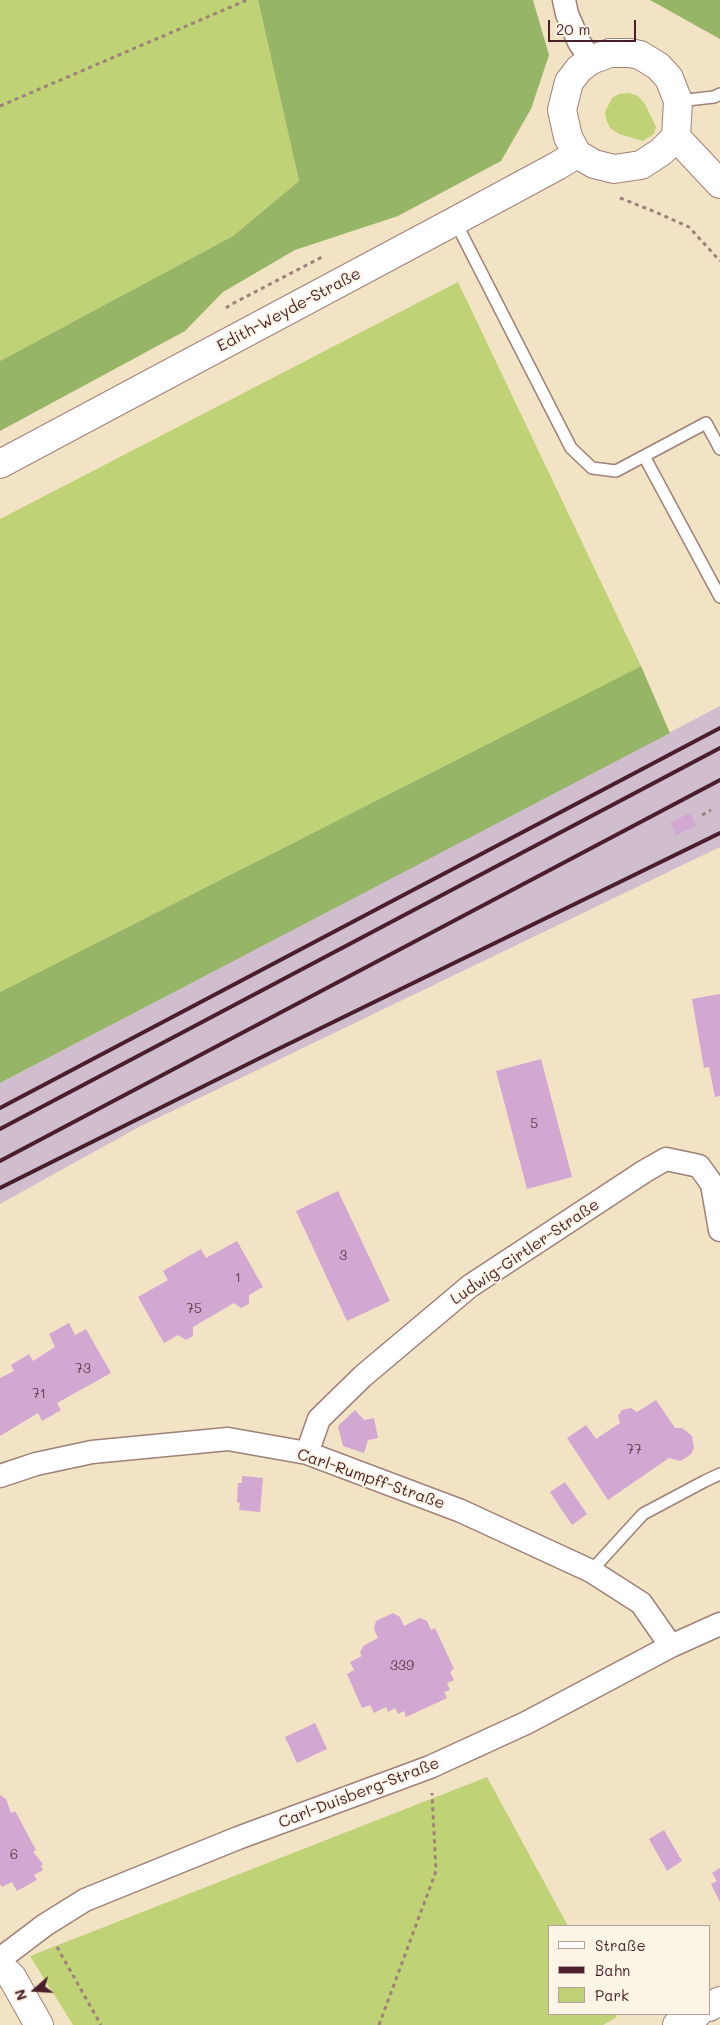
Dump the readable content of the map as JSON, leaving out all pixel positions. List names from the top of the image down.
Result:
{
  "streets": {
    "street": [
      "Edith-Weyde-Straße",
      "Ludwig-Girtler-Straße",
      "Carl-Rumpff-Straße",
      "Carl-Duisberg-Straße"
    ]
  },
  "crossings": [
    ["Ludwig-Girtler-Straße", "Carl-Rumpff-Straße"],
    ["Carl-Rumpff-Straße", "Carl-Duisberg-Straße"]
  ],
  "house_numbers": [
    "5",
    "3",
    "1",
    "75",
    "73",
    "71",
    "77",
    "339",
    "6"
  ],
  "legend": ["Straße", "Bahn", "Park"],
  "scale_bar": "20 m",
  "north": "left"
}
